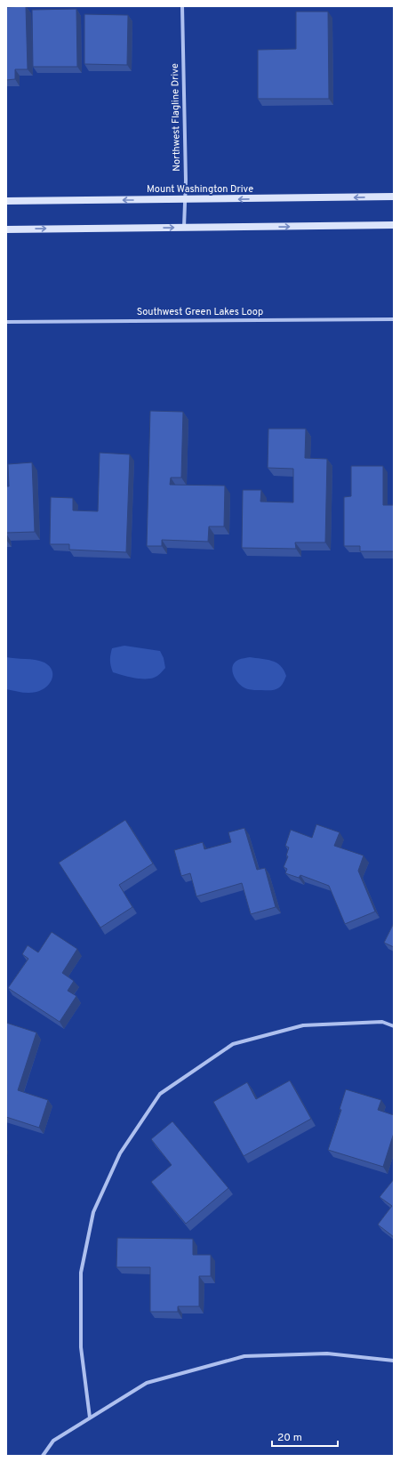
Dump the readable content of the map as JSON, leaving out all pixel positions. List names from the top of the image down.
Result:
{
  "streets": {
    "main road": ["Mount Washington Drive"],
    "street": ["Northwest Flagline Drive", "Southwest Green Lakes Loop"]
  },
  "crossings": [
    ["Northwest Flagline Drive", "Mount Washington Drive"]
  ],
  "scale_bar": "20 m"
}
